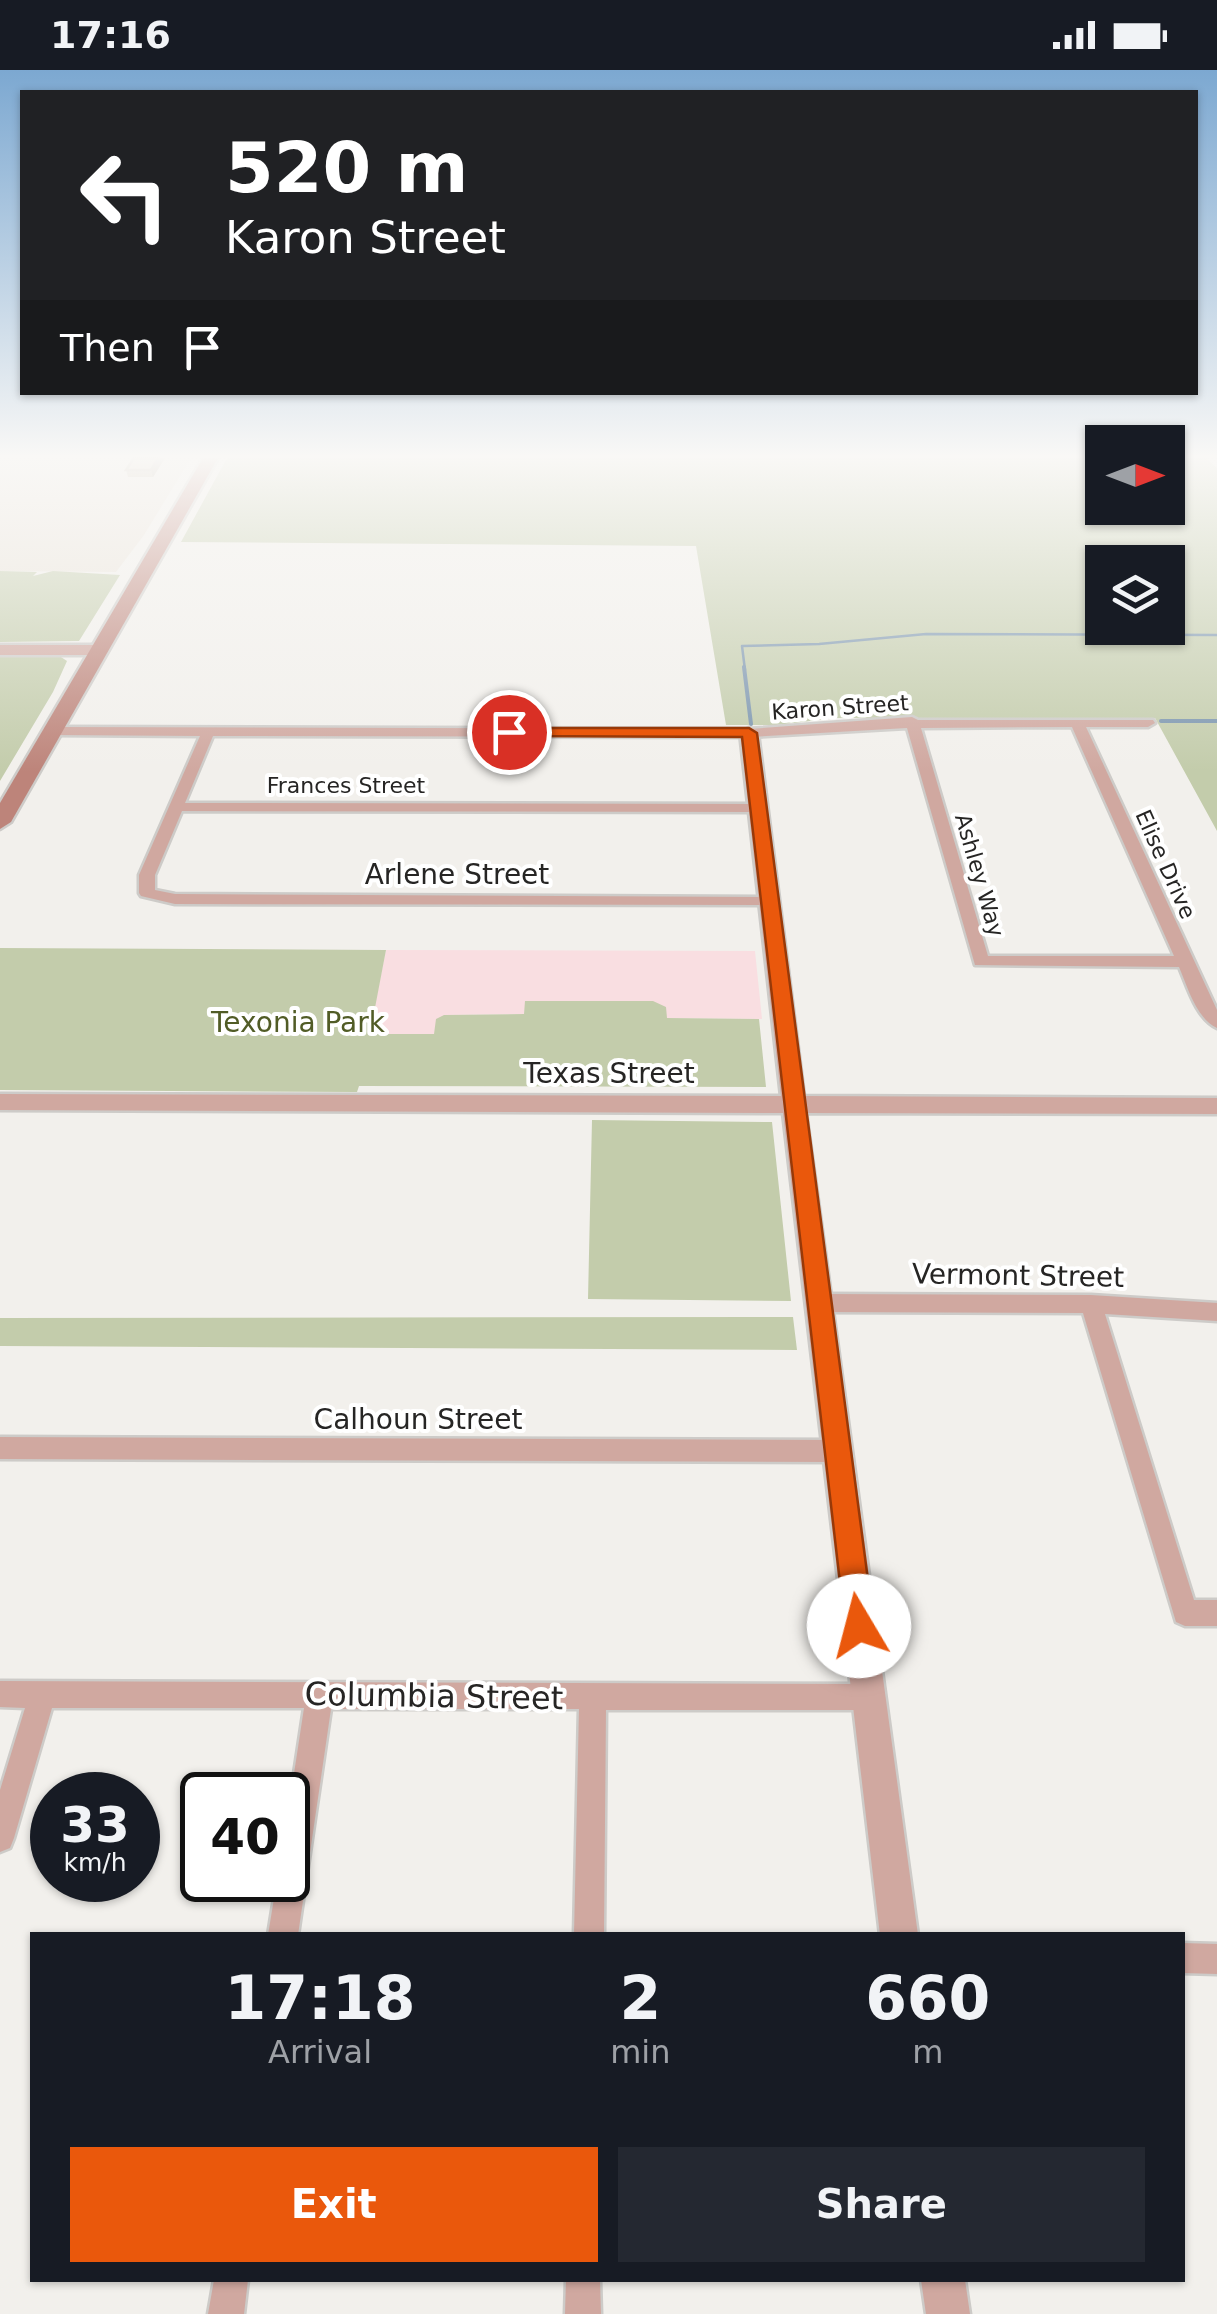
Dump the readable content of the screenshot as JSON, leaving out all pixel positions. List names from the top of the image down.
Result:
{
  "streets": {
    "street": [
      "Karon Street",
      "Frances Street",
      "Elise Drive",
      "Arlene Street",
      "Ashley Way",
      "Texas Street",
      "Vermont Street",
      "Calhoun Street",
      "Columbia Street"
    ]
  },
  "crossings": [
    ["Karon Street", "Elise Drive"],
    ["Karon Street", "Ashley Way"],
    ["Frances Street", "Arlene Street"],
    ["Elise Drive", "Ashley Way"]
  ],
  "parks": ["Texonia Park"],
  "north": "right",
  "page": {
    "status": "17:16",
    "turn": ["520 m", "Karon Street"],
    "then": "Then",
    "speed": "33 km/h",
    "limit": "40",
    "eta": [
      "17:18",
      "Arrival",
      "2",
      "min",
      "660",
      "m"
    ],
    "buttons": ["Exit", "Share"]
  }
}
